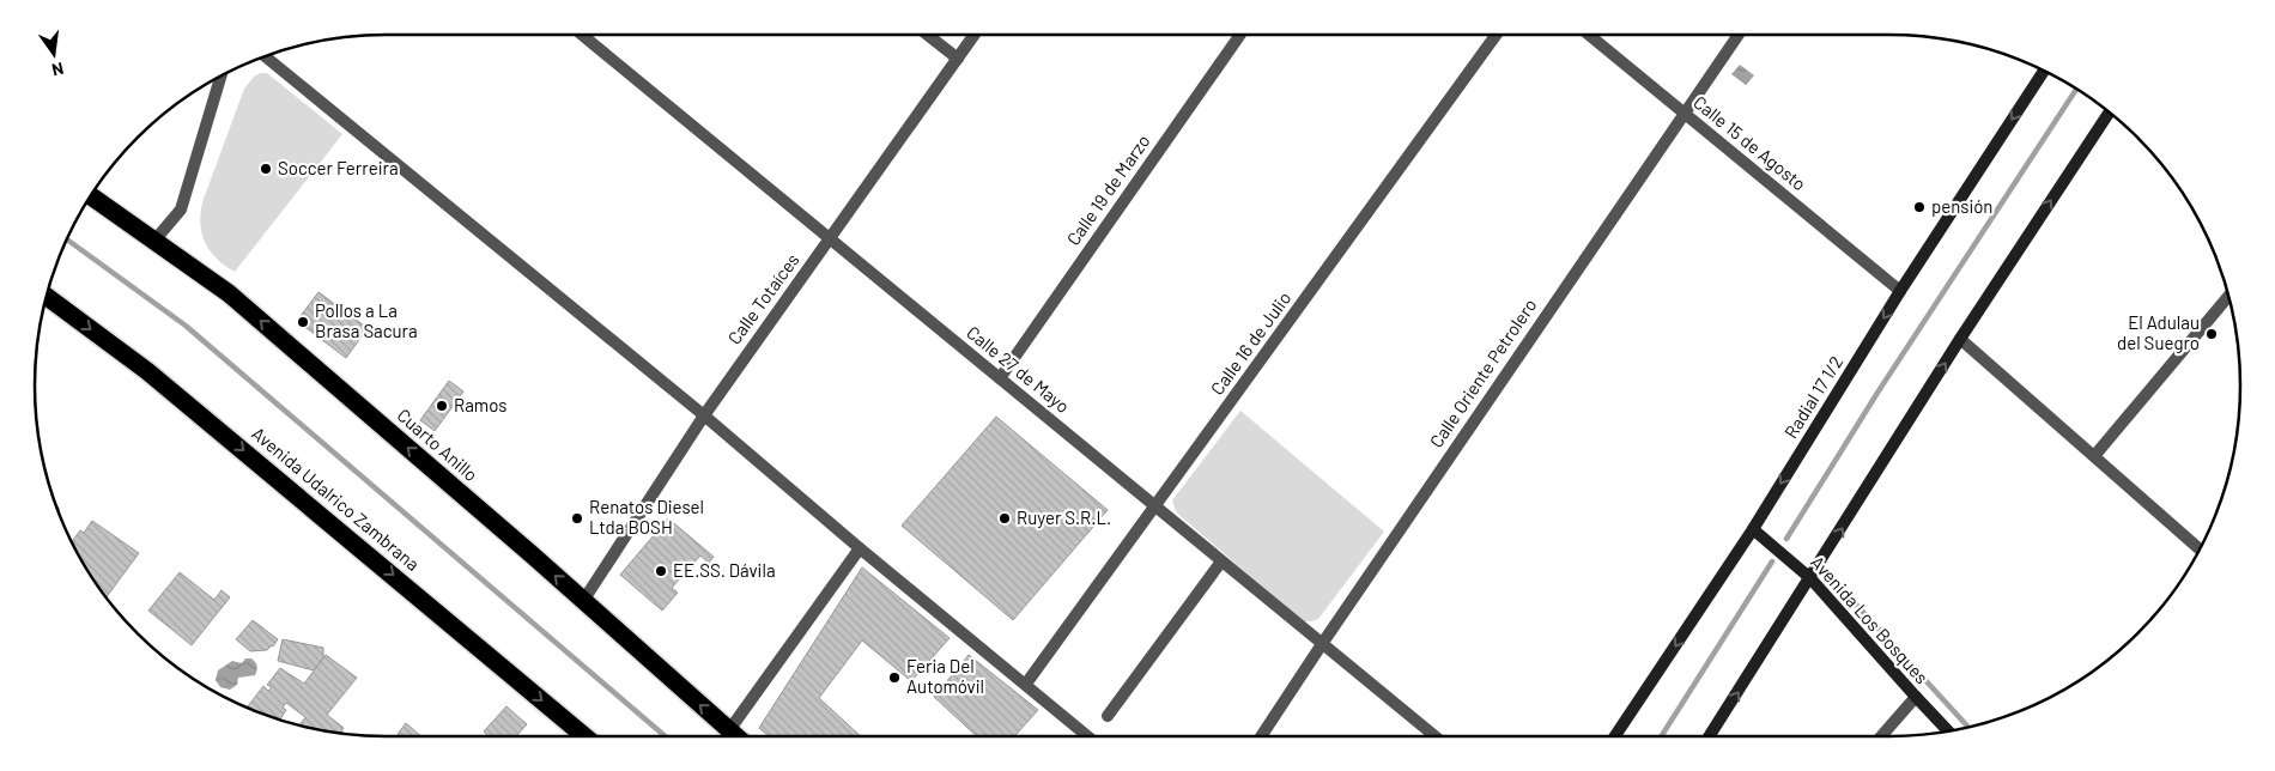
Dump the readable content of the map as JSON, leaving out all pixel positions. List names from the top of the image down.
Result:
{
  "streets": {
    "highway": ["Cuarto Anillo", "Avenida Udalrico Zambrana"],
    "main road": ["Radial 17 1/2", "Avenida Los Bosques"],
    "street": [
      "Calle 15 de Agosto",
      "Calle 19 de Marzo",
      "Calle Totaíces",
      "Calle 16 de Julio",
      "Calle 27 de Mayo",
      "Calle Oriente Petrolero"
    ]
  },
  "crossings": [
    ["Calle 15 de Agosto", "Calle Oriente Petrolero"],
    ["Calle 15 de Agosto", "Radial 17 1/2"],
    ["Calle 19 de Marzo", "Calle 27 de Mayo"],
    ["Calle Totaíces", "Calle 27 de Mayo"],
    ["Calle Totaíces", "Cuarto Anillo"],
    ["Calle 16 de Julio", "Calle 27 de Mayo"],
    ["Calle 27 de Mayo", "Calle Oriente Petrolero"],
    ["Radial 17 1/2", "Avenida Los Bosques"]
  ],
  "one_way": ["Cuarto Anillo", "Avenida Udalrico Zambrana"],
  "places": [
    "Soccer Ferreira",
    "pensión",
    "Pollos a La Brasa Sacura",
    "El Adulau del Suegro",
    "Ramos",
    "Renatos Diesel Ltda BOSH",
    "Ruyer S.R.L.",
    "EE.SS. Dávila",
    "Feria Del Automóvil"
  ],
  "north": "bottom"
}
